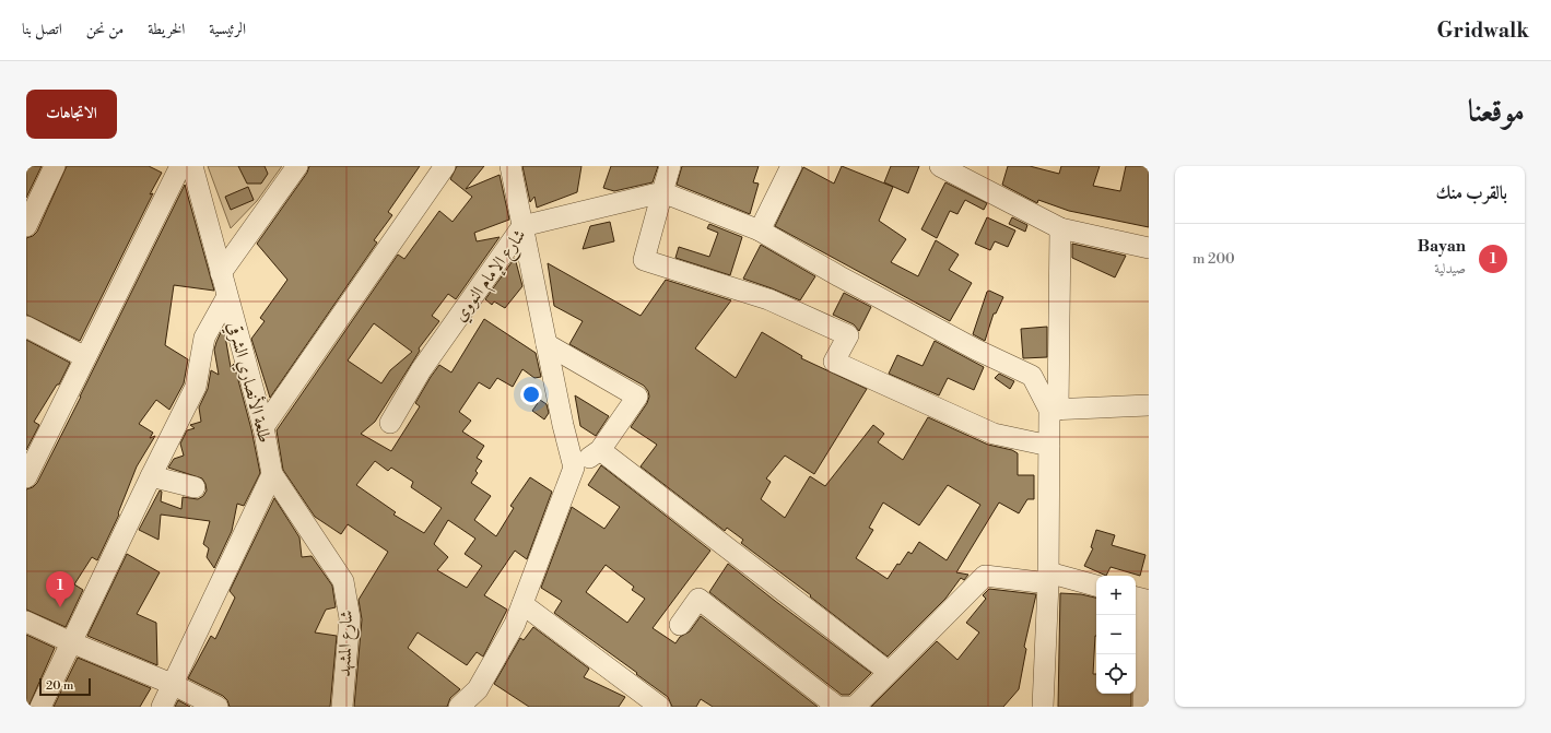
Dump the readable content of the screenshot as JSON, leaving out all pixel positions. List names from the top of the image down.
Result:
{
  "streets": {
    "street": ["شارع الإمام النووي", "طلعة الأنصاري الشرقي", "شارع المشهد"]
  },
  "crossings": [
    ["طلعة الأنصاري الشرقي", "شارع المشهد"]
  ],
  "scale_bar": "20 m",
  "page": {
    "header": "Gridwalk",
    "nav": [
      "الرئيسية",
      "الخريطة",
      "من نحن",
      "اتصل بنا"
    ],
    "title": "موقعنا",
    "buttons": "الاتجاهات",
    "heading": "بالقرب منك",
    "list": [
      {
        "mark": "1",
        "name": "Bayan",
        "note": "صيدلية",
        "value": "200 m"
      }
    ],
    "pins": "1",
    "map_buttons": ["+", "−"],
    "scale": "20 m"
  }
}
